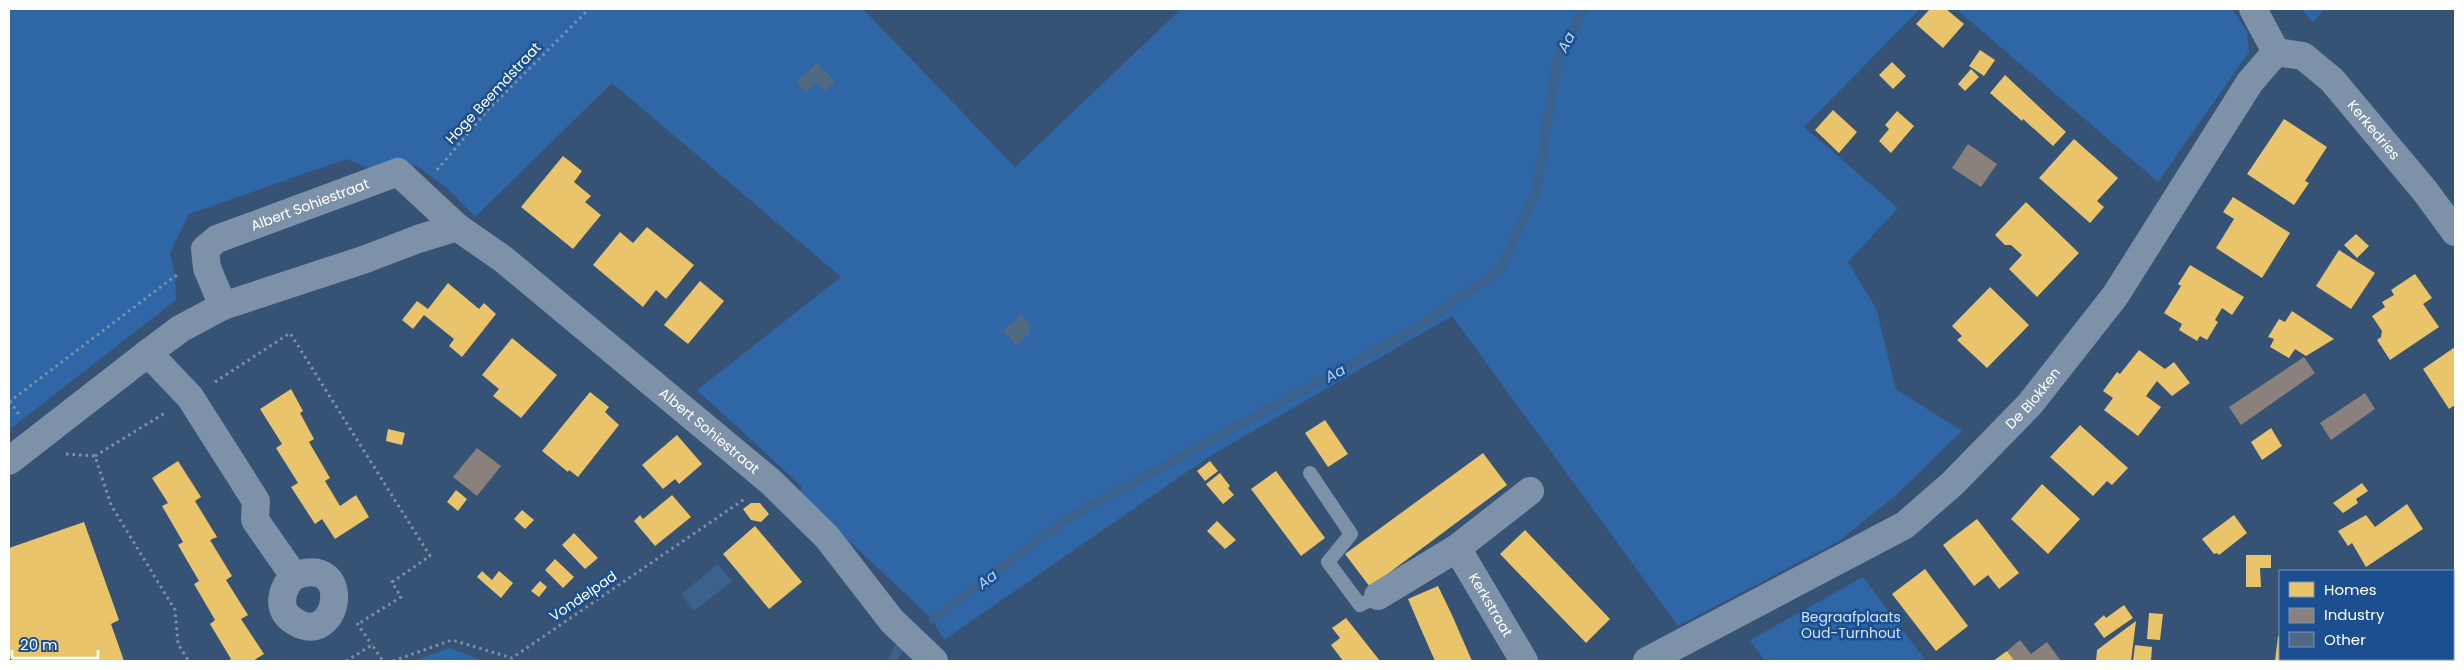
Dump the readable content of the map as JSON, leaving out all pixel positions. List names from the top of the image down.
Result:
{
  "streets": {
    "street": [
      "Kerkedries",
      "Albert Sohiestraat",
      "De Blokken",
      "Kerkstraat"
    ],
    "path": ["Hoge Beemdstraat", "Vondelpad"]
  },
  "crossings": [
    ["Hoge Beemdstraat", "Albert Sohiestraat"],
    ["Kerkedries", "De Blokken"],
    ["Albert Sohiestraat", "Vondelpad"]
  ],
  "water": ["Aa"],
  "parks": ["Begraafplaats Oud-Turnhout"],
  "legend": ["Homes", "Industry", "Other"],
  "scale_bar": "20 m"
}
